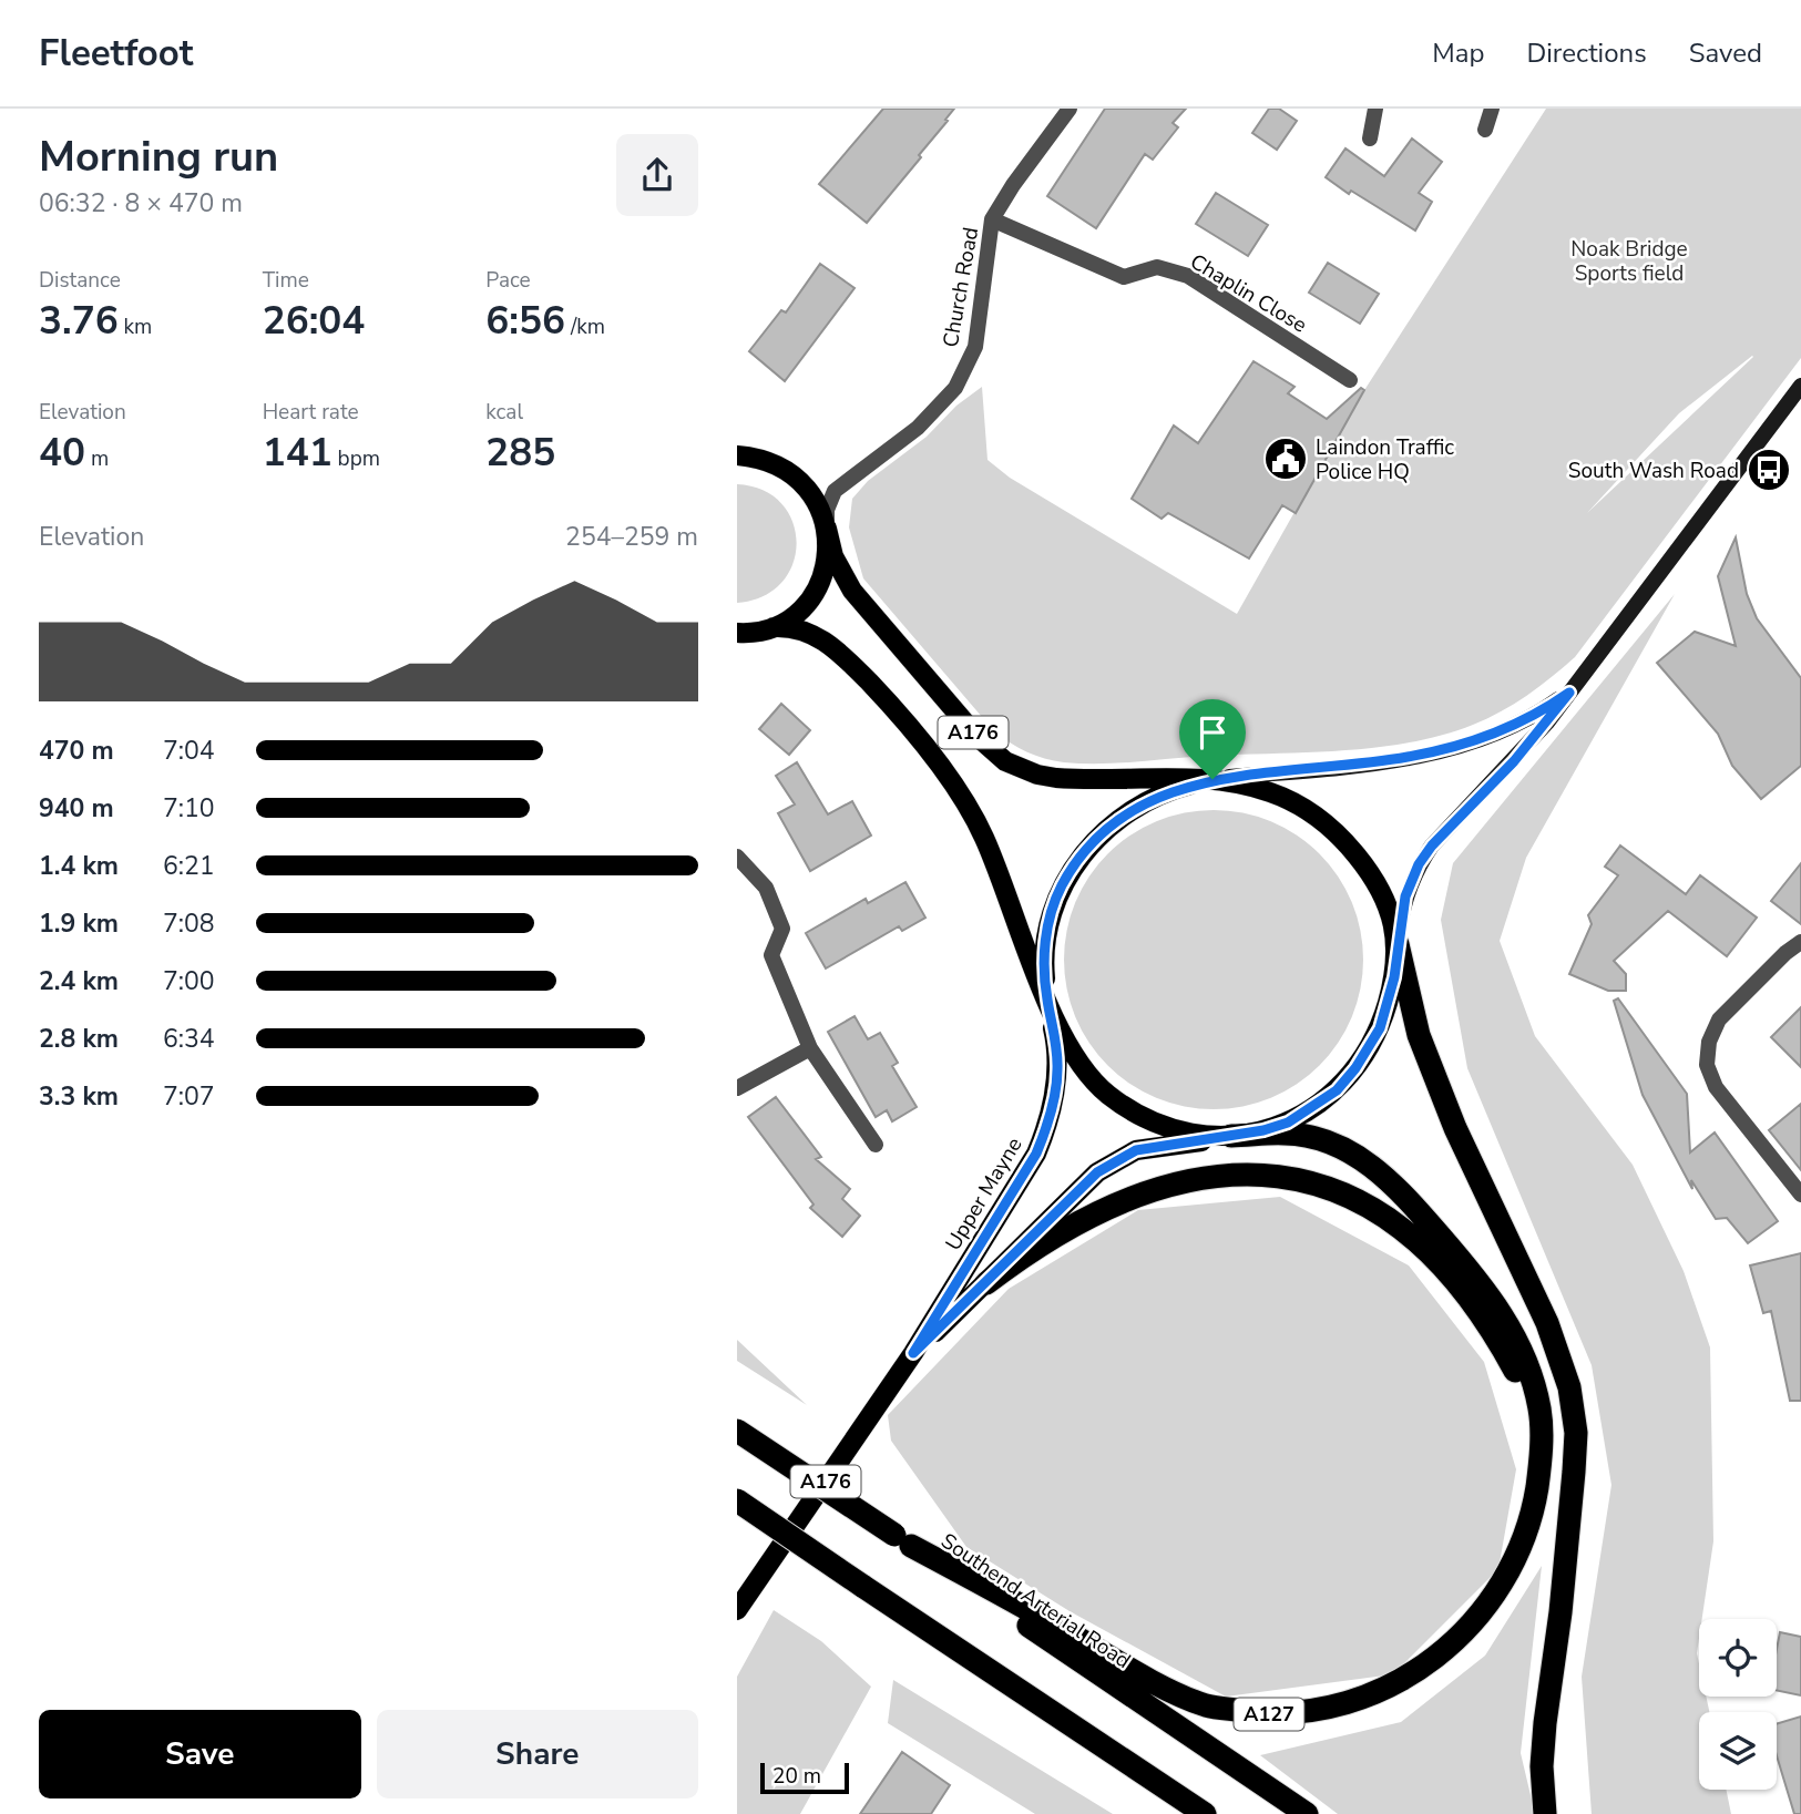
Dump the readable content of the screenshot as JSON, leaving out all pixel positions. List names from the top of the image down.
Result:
{
  "streets": {
    "highway": ["Southend Arterial Road", "A127"],
    "main road": ["A176", "Upper Mayne"],
    "street": ["Church Road", "Chaplin Close"]
  },
  "crossings": [
    ["Church Road", "Chaplin Close"],
    ["Church Road", "A176"],
    ["A176", "Upper Mayne"],
    ["Upper Mayne", "A127"],
    ["Southend Arterial Road", "A127"]
  ],
  "parks": ["Noak Bridge Sports field"],
  "places": {
    "public building": ["Laindon Traffic Police HQ"],
    "bus stop": ["South Wash Road"]
  },
  "scale_bar": "20 m",
  "page": {
    "header": "Fleetfoot",
    "nav": ["Map", "Directions", "Saved"],
    "heading": ["Morning run", "06:32 · 8 × 470 m"],
    "stats": [
      ["Distance", "3.76 km"],
      ["Time", "26:04"],
      ["Pace", "6:56 /km"],
      ["Elevation", "40 m"],
      ["Heart rate", "141 bpm"],
      ["kcal", "285"]
    ],
    "chart": ["Elevation", "254–259 m"],
    "list": [
      {
        "name": "470 m",
        "note": "7:04"
      },
      {
        "name": "940 m",
        "note": "7:10"
      },
      {
        "name": "1.4 km",
        "note": "6:21"
      },
      {
        "name": "1.9 km",
        "note": "7:08"
      },
      {
        "name": "2.4 km",
        "note": "7:00"
      },
      {
        "name": "2.8 km",
        "note": "6:34"
      },
      {
        "name": "3.3 km",
        "note": "7:07"
      }
    ],
    "buttons": ["Save", "Share"],
    "scale": "20 m"
  }
}
